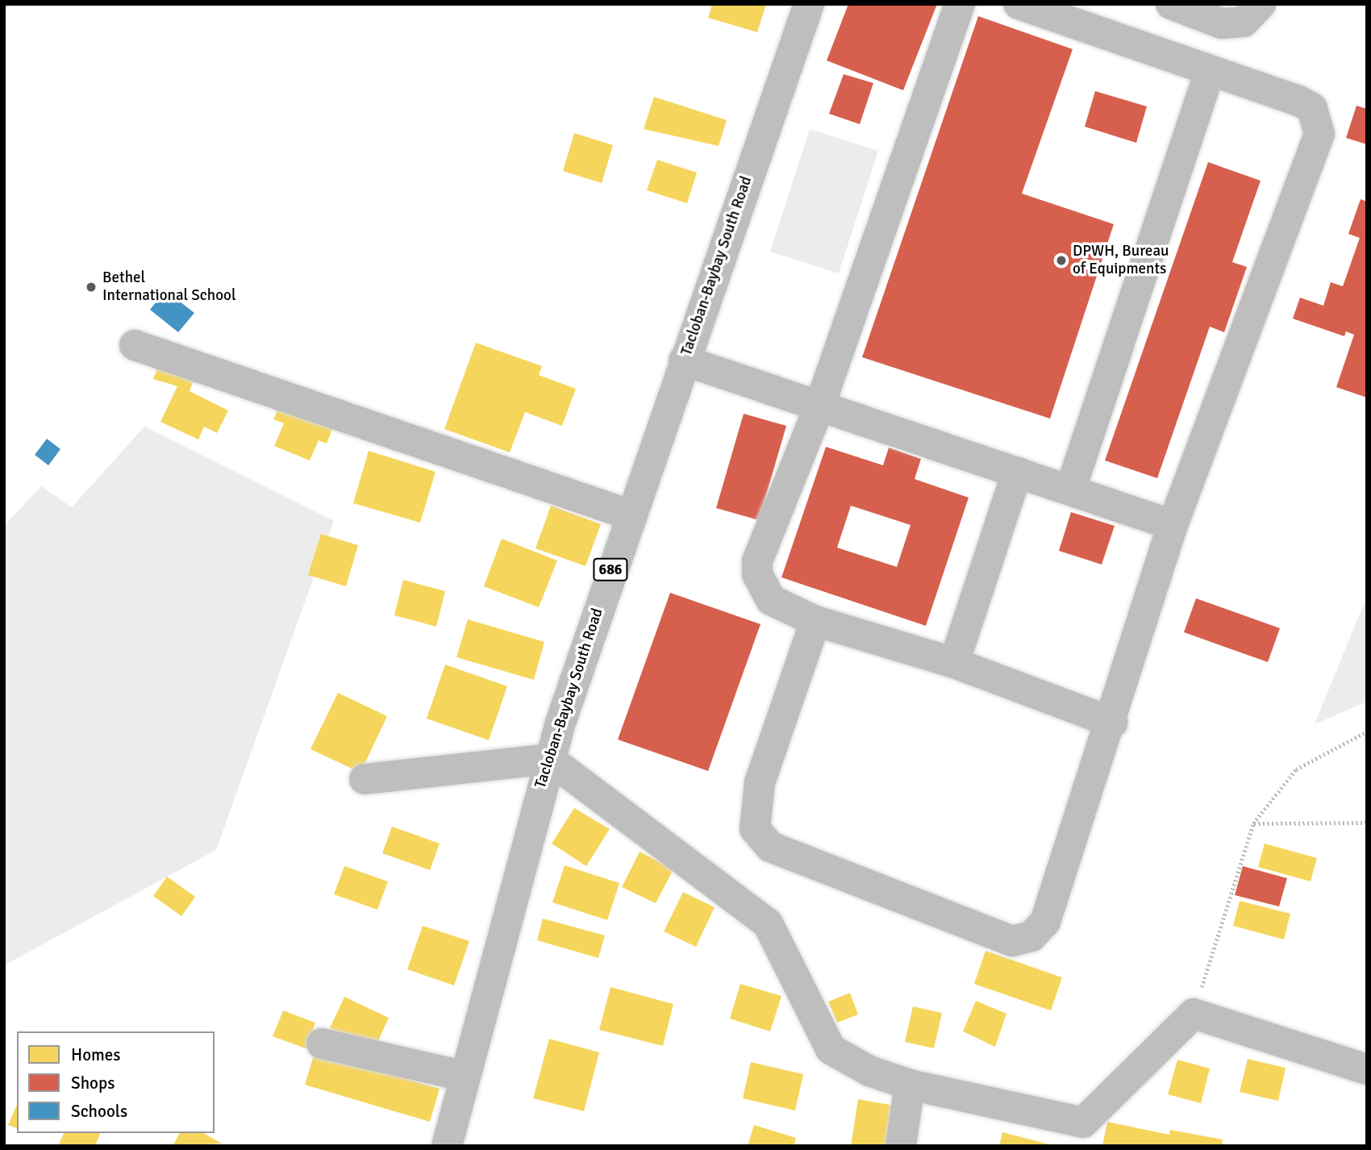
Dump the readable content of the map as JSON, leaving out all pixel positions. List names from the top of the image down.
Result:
{
  "streets": {
    "street": ["Tacloban-Baybay South Road", "686"]
  },
  "places": ["DPWH, Bureau of Equipments", "Bethel International School"],
  "legend": ["Homes", "Shops", "Schools"]
}
